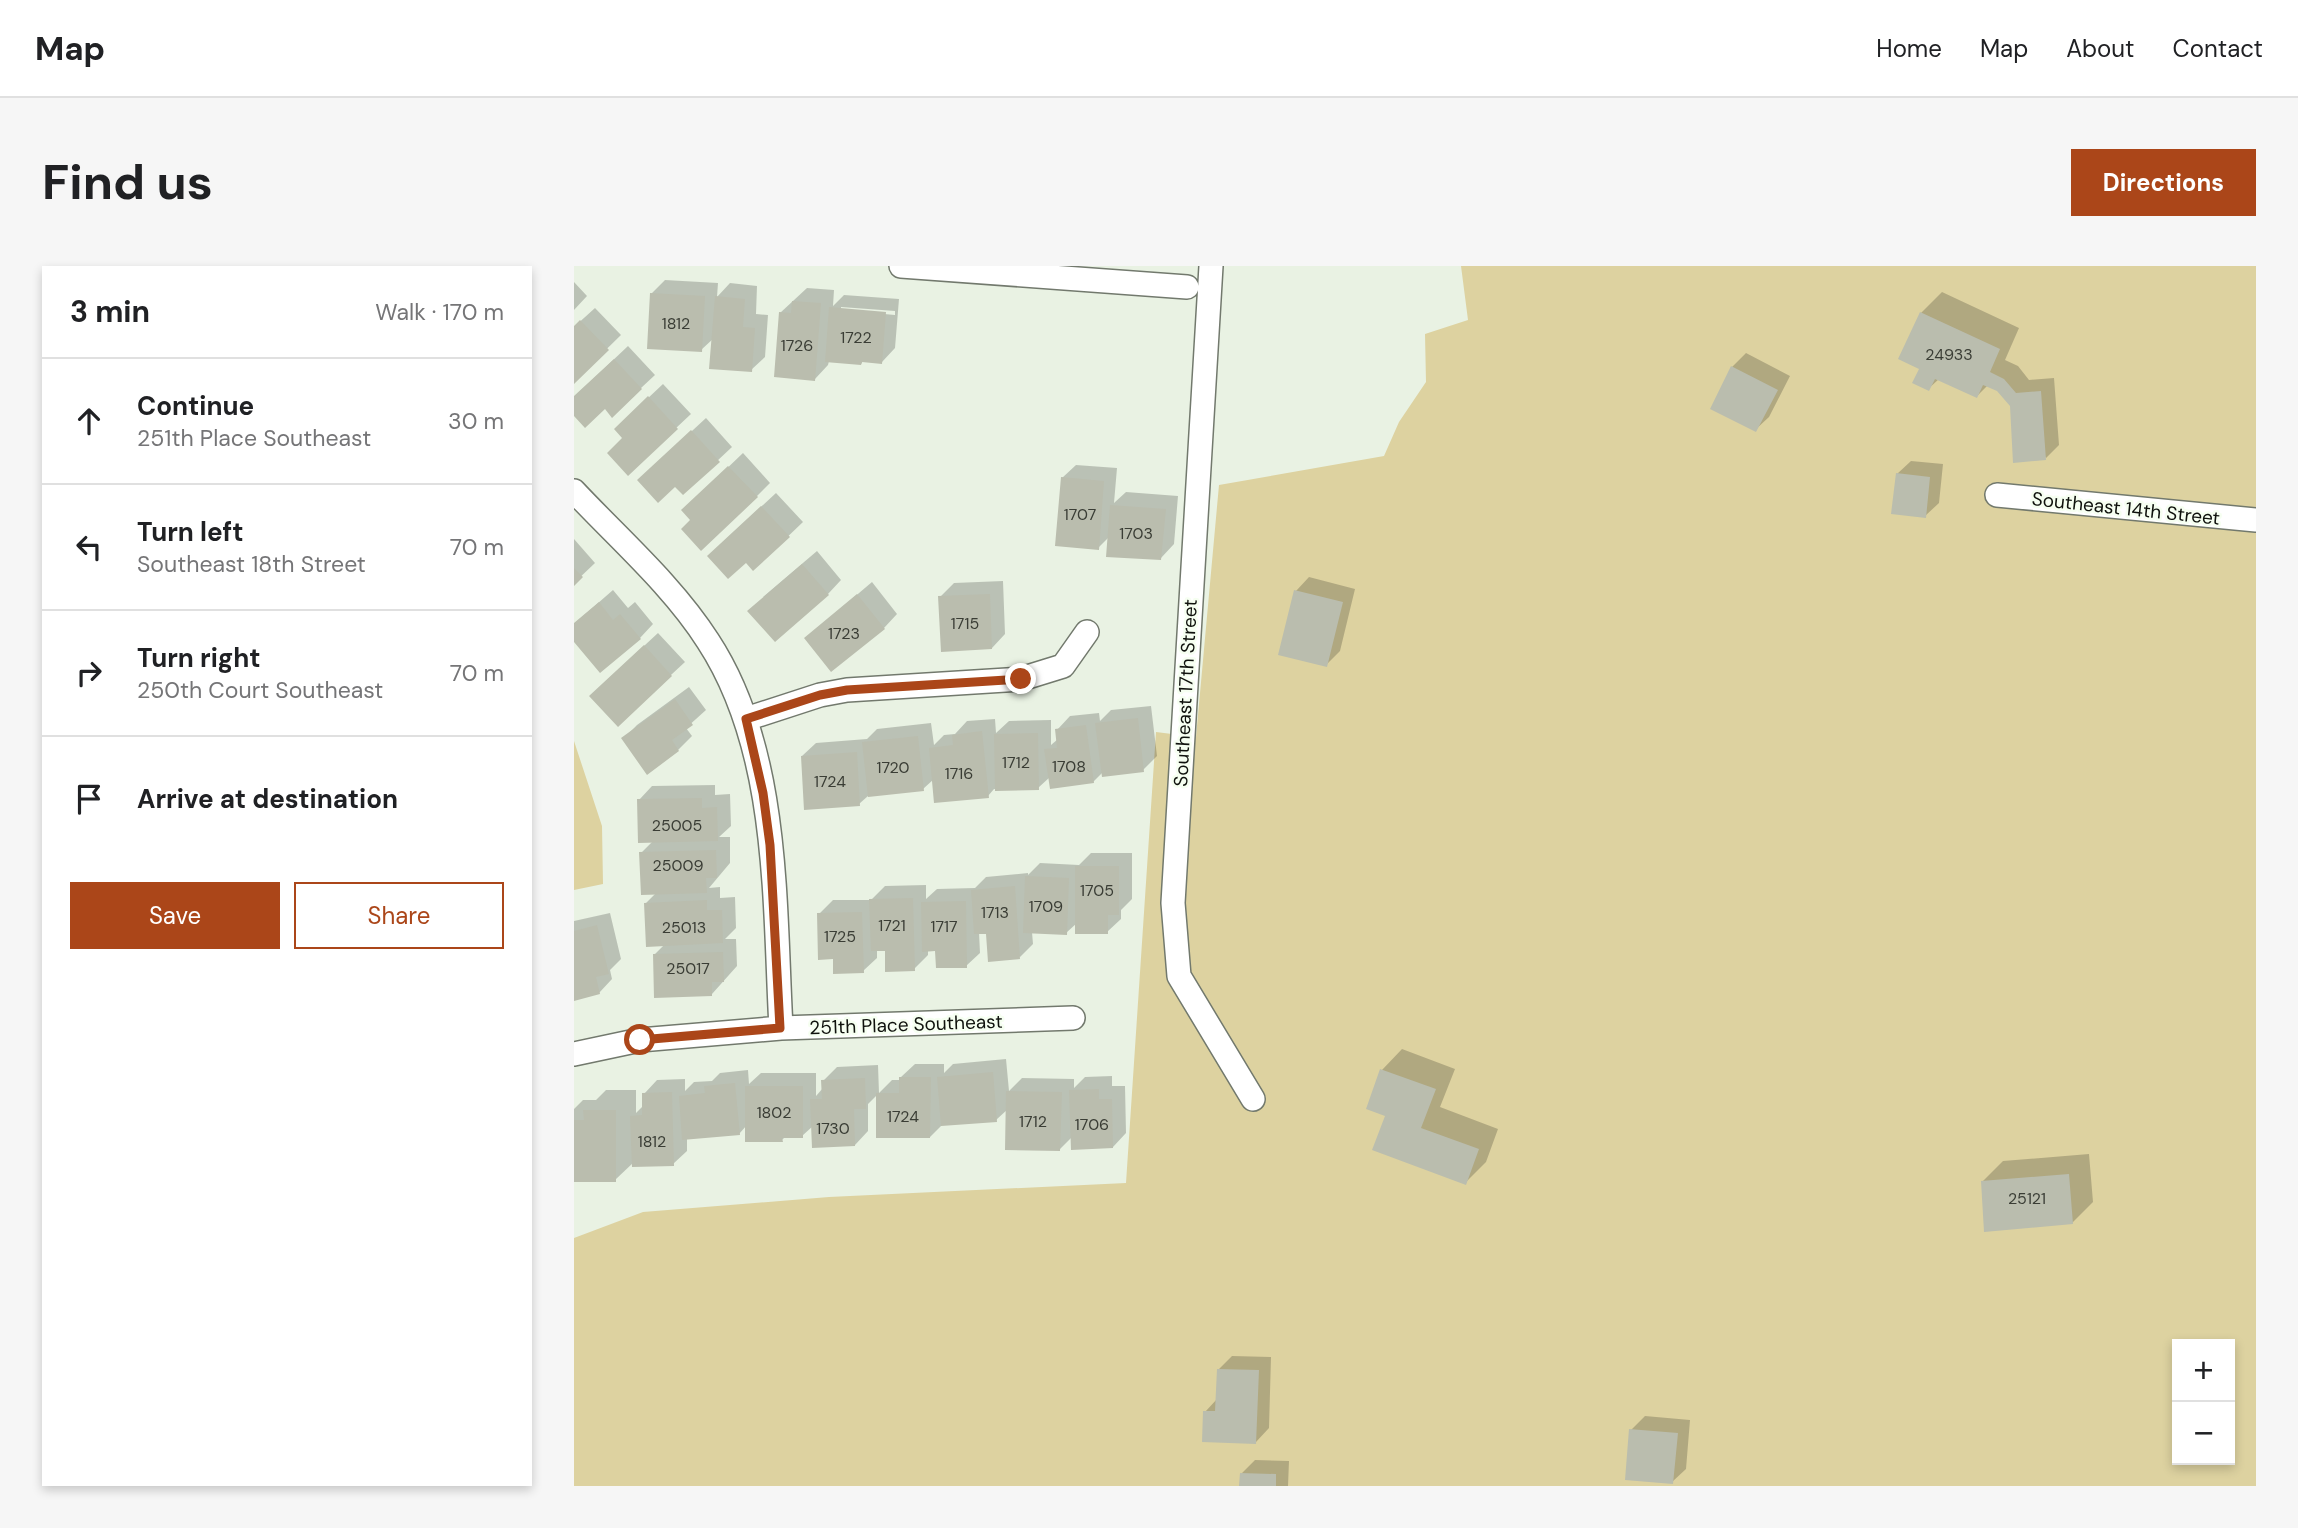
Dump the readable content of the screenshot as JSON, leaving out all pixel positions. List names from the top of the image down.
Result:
{
  "streets": {
    "street": ["Southeast 14th Street", "Southeast 17th Street", "251th Place Southeast"]
  },
  "house_numbers": [
    "1812",
    "1722",
    "1726",
    "24933",
    "1707",
    "1703",
    "1715",
    "1723",
    "1712",
    "1708",
    "1720",
    "1716",
    "1724",
    "25005",
    "25009",
    "1705",
    "1709",
    "1713",
    "1721",
    "1717",
    "25013",
    "1725",
    "25017",
    "1802",
    "1724",
    "1712",
    "1706",
    "1730",
    "1812",
    "25121"
  ],
  "page": {
    "header": "Map",
    "nav": [
      "Home",
      "Map",
      "About",
      "Contact"
    ],
    "buttons": [
      "Directions",
      ["Save", "Share"]
    ],
    "title": "Find us",
    "heading": ["3 min", "Walk · 170 m"],
    "list": [
      ["Continue", "251th Place Southeast", "30 m"],
      ["Turn left", "Southeast 18th Street", "70 m"],
      ["Turn right", "250th Court Southeast", "70 m"],
      "Arrive at destination"
    ],
    "map_buttons": ["+", "−"]
  }
}
